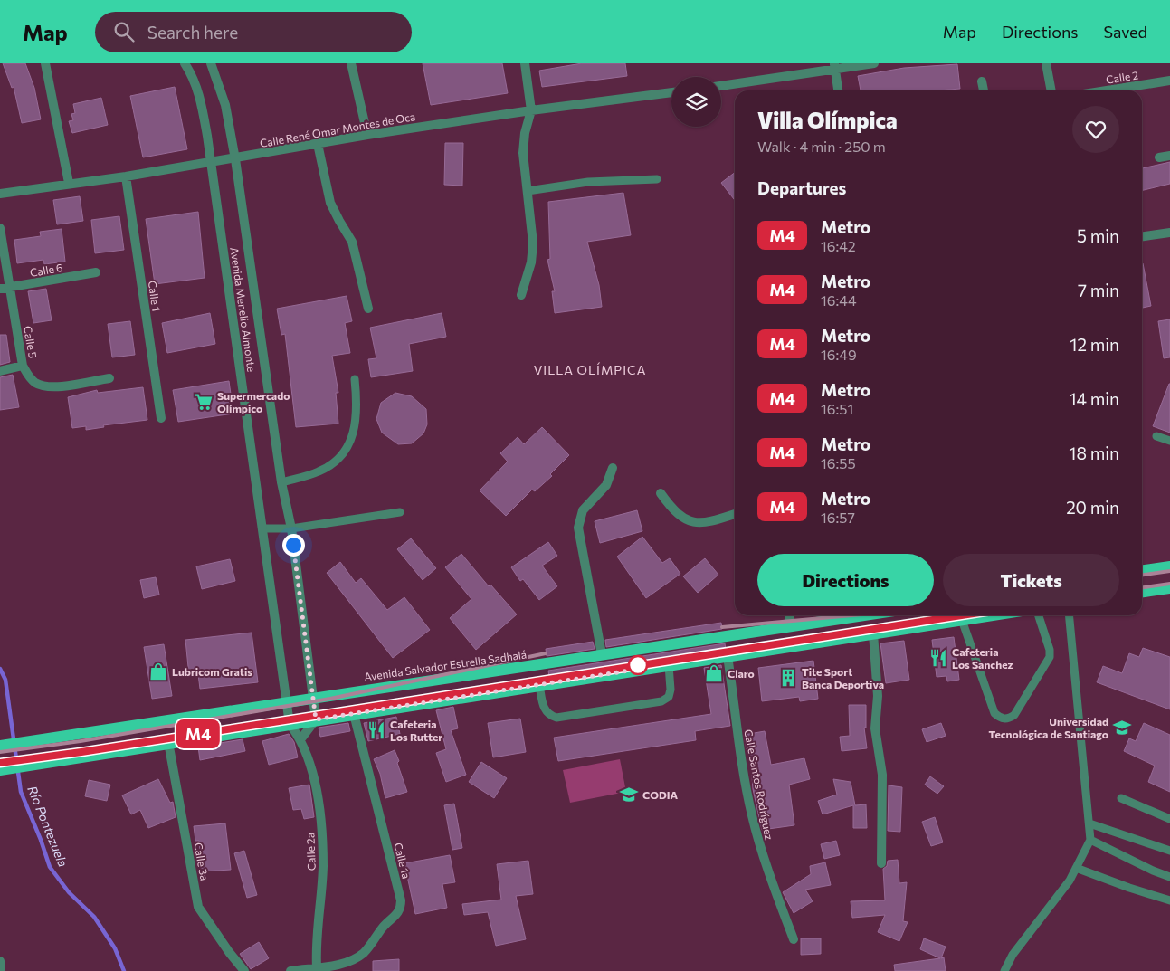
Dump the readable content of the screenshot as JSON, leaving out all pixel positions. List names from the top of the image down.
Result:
{
  "streets": {
    "main road": ["Avenida Salvador Estrella Sadhalá"],
    "street": [
      "Calle 2",
      "Calle René Omar Montes de Oca",
      "Calle 6",
      "Calle 1",
      "Avenida Menelio Almonte",
      "Calle 5",
      "Calle Santos Rodríguez",
      "Calle 2a",
      "Calle 1a",
      "Calle 3a"
    ]
  },
  "crossings": [
    ["Calle René Omar Montes de Oca", "Calle 1"],
    ["Calle René Omar Montes de Oca", "Avenida Menelio Almonte"],
    ["Calle 6", "Calle 5"],
    ["Avenida Menelio Almonte", "Avenida Salvador Estrella Sadhalá"],
    ["Avenida Menelio Almonte", "Calle 2a"],
    ["Calle 2a", "Calle 1a"]
  ],
  "districts": ["VILLA OLÍMPICA"],
  "water": ["Río Pontezuela"],
  "places": {
    "supermarket": ["Supermercado Olímpico"],
    "restaurant": ["Cafeteria Los Sanchez", "Cafeteria Los Rutter"],
    "shop": ["Lubricom Gratis", "Claro"],
    "building": ["Tite Sport Banca Deportiva"],
    "school or university": ["Universidad Tecnológica de Santiago", "CODIA"]
  },
  "lines": ["metro line M4"],
  "page": {
    "header": "Map",
    "search": "Search here",
    "nav": ["Map", "Directions", "Saved"],
    "on_map": "M4",
    "heading": [
      ["Villa Olímpica", "Walk · 4 min · 250 m"],
      "Departures"
    ],
    "list": [
      {
        "mark": "M4",
        "name": "Metro",
        "note": "16:42",
        "value": "5 min"
      },
      {
        "mark": "M4",
        "name": "Metro",
        "note": "16:44",
        "value": "7 min"
      },
      {
        "mark": "M4",
        "name": "Metro",
        "note": "16:49",
        "value": "12 min"
      },
      {
        "mark": "M4",
        "name": "Metro",
        "note": "16:51",
        "value": "14 min"
      },
      {
        "mark": "M4",
        "name": "Metro",
        "note": "16:55",
        "value": "18 min"
      },
      {
        "mark": "M4",
        "name": "Metro",
        "note": "16:57",
        "value": "20 min"
      }
    ],
    "buttons": ["Directions", "Tickets"]
  }
}
